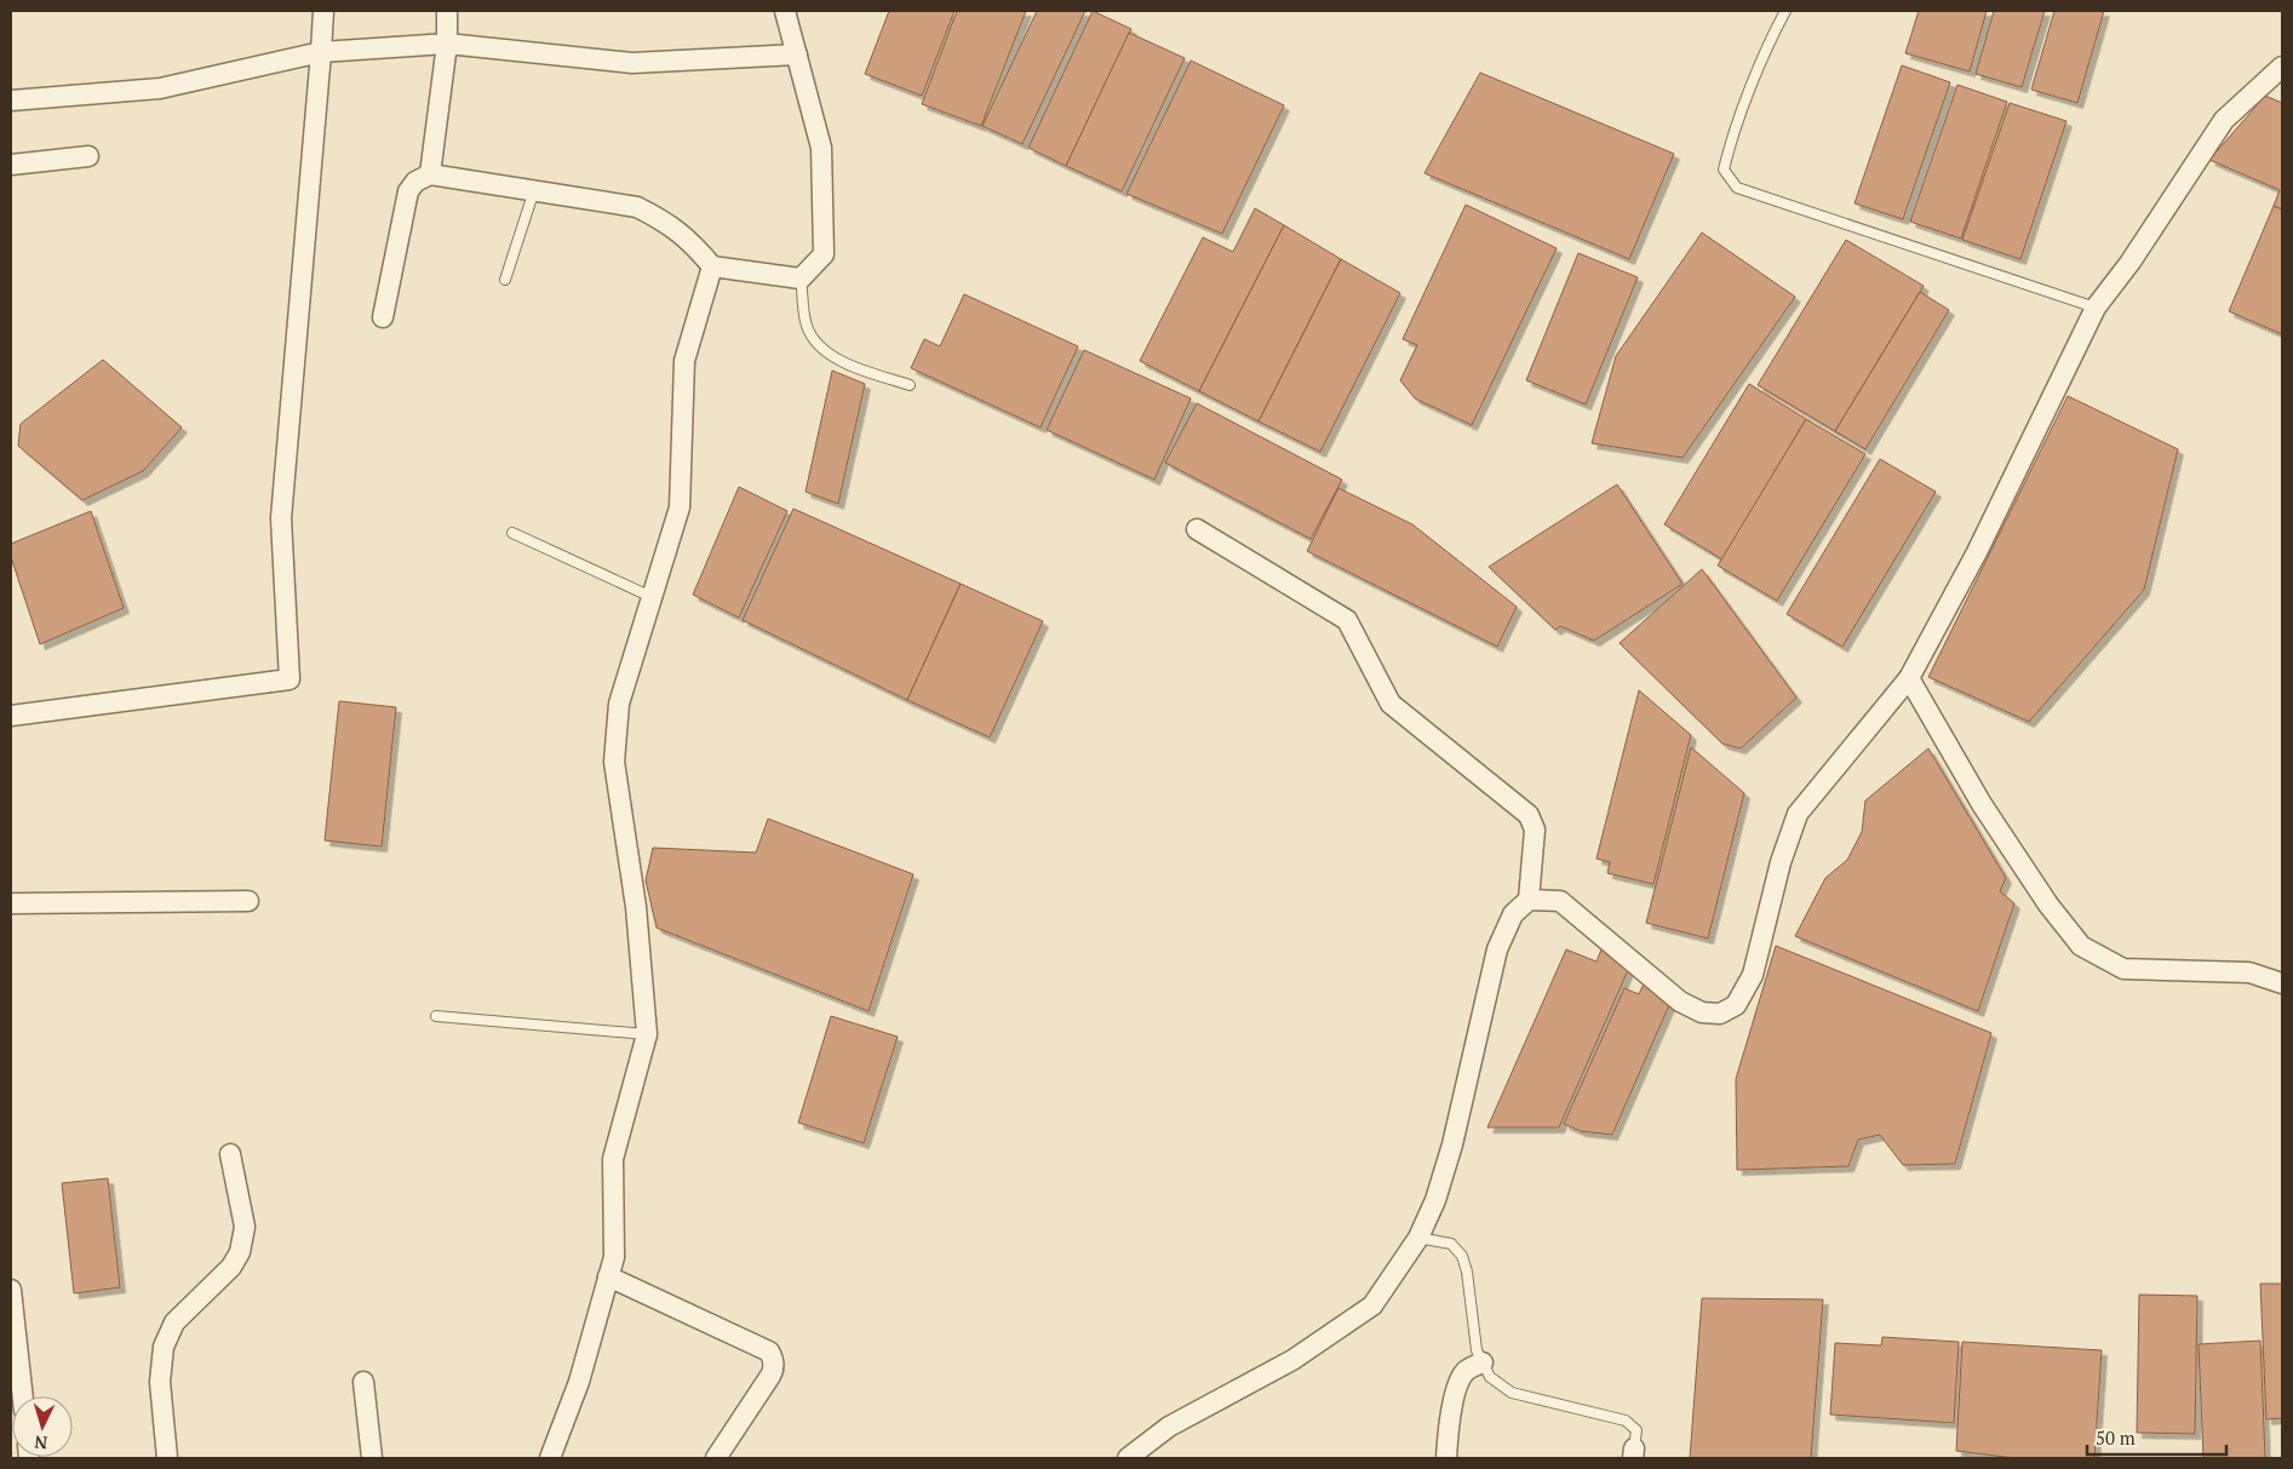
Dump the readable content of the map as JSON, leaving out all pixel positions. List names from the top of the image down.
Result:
{
  "scale_bar": "50 m",
  "north": "bottom"
}
